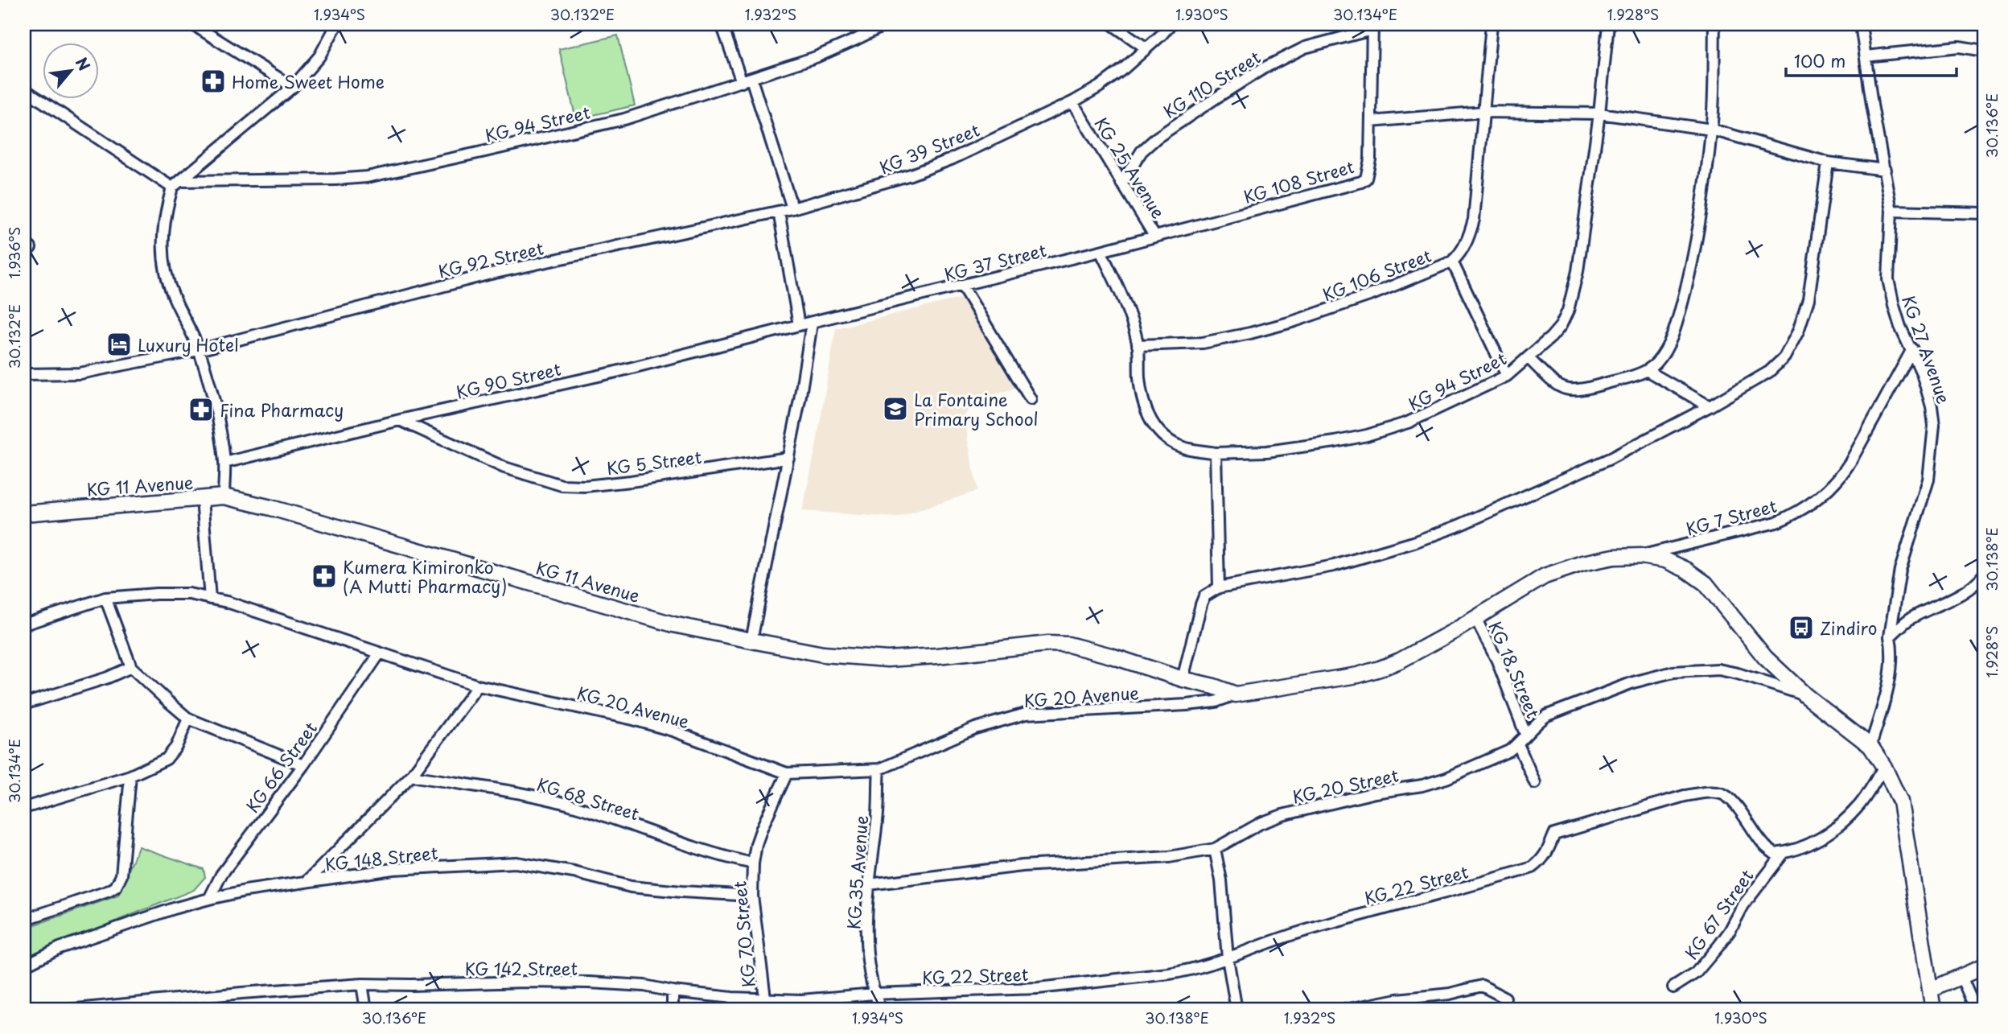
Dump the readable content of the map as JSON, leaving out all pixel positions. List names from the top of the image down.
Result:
{
  "streets": {
    "main road": ["KG 11 Avenue"],
    "street": [
      "KG 110 Street",
      "KG 94 Street",
      "KG 39 Street",
      "KG 25 Avenue",
      "KG 108 Street",
      "KG 92 Street",
      "KG 37 Street",
      "KG 106 Street",
      "KG 27 Avenue",
      "KG 90 Street",
      "KG 5 Street",
      "KG 7 Street",
      "KG 18 Street",
      "KG 20 Avenue",
      "KG 66 Street",
      "KG 20 Street",
      "KG 68 Street",
      "KG 148 Street",
      "KG 35 Avenue",
      "KG 22 Street",
      "KG 67 Street",
      "KG 70 Street",
      "KG 142 Street"
    ]
  },
  "crossings": [
    ["KG 110 Street", "KG 25 Avenue"],
    ["KG 110 Street", "KG 108 Street"],
    ["KG 39 Street", "KG 25 Avenue"],
    ["KG 39 Street", "KG 92 Street"],
    ["KG 25 Avenue", "KG 108 Street"],
    ["KG 25 Avenue", "KG 37 Street"],
    ["KG 37 Street", "KG 90 Street"],
    ["KG 27 Avenue", "KG 7 Street"],
    ["KG 90 Street", "KG 5 Street"],
    ["KG 11 Avenue", "KG 20 Avenue"],
    ["KG 18 Street", "KG 20 Street"],
    ["KG 20 Avenue", "KG 66 Street"],
    ["KG 20 Avenue", "KG 35 Avenue"],
    ["KG 20 Avenue", "KG 70 Street"],
    ["KG 66 Street", "KG 148 Street"],
    ["KG 20 Street", "KG 35 Avenue"],
    ["KG 68 Street", "KG 70 Street"],
    ["KG 148 Street", "KG 70 Street"],
    ["KG 35 Avenue", "KG 22 Street"],
    ["KG 35 Avenue", "KG 142 Street"],
    ["KG 22 Street", "KG 67 Street"],
    ["KG 22 Street", "KG 142 Street"],
    ["KG 70 Street", "KG 142 Street"]
  ],
  "places": {
    "pharmacy": ["Home Sweet Home", "Fina Pharmacy", "Kumera Kimironko (A Mutti Pharmacy)"],
    "hotel": ["Luxury Hotel"],
    "school or university": ["La Fontaine Primary School"],
    "bus stop": ["Zindiro"]
  },
  "scale_bar": "100 m",
  "north": "top right",
  "coordinates": [
    "1.934°S",
    "30.132°E",
    "1.932°S",
    "1.930°S",
    "30.134°E",
    "1.928°S",
    "30.136°E",
    "1.936°S",
    "30.138°E"
  ]
}
